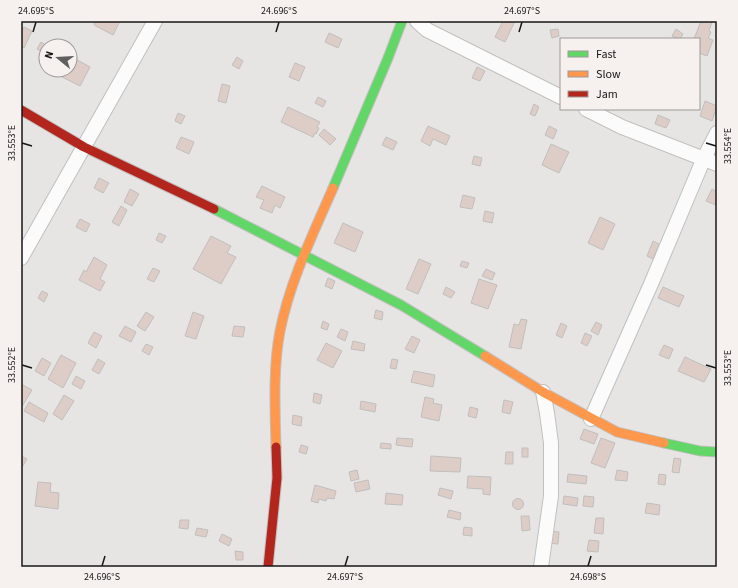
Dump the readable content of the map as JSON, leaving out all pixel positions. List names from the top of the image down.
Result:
{
  "legend": ["Fast", "Slow", "Jam"],
  "north": "left",
  "coordinates": [
    "24.695°S",
    "24.696°S",
    "24.697°S",
    "33.553°E",
    "33.554°E",
    "33.552°E",
    "24.698°S"
  ]
}
